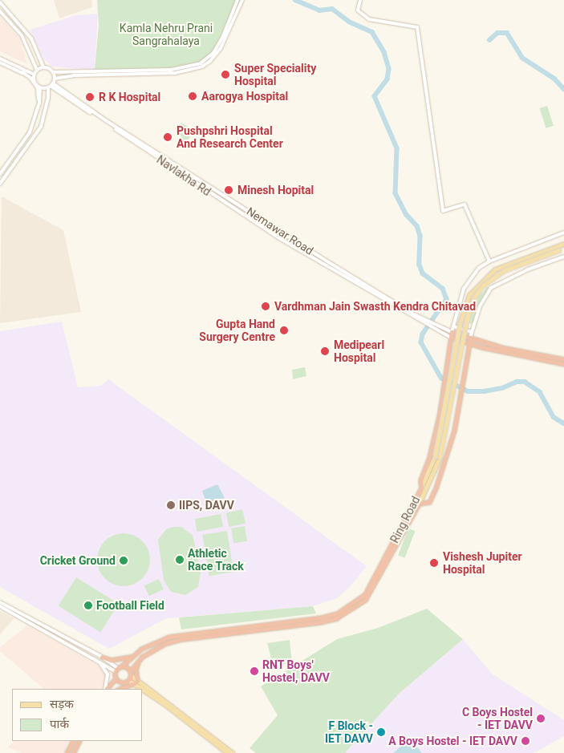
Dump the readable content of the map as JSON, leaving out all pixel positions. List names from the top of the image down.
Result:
{
  "streets": {
    "highway": ["Ring Road"],
    "main road": ["Navlakha Rd", "Nemawar Road"]
  },
  "crossings": [
    ["Navlakha Rd", "Nemawar Road"]
  ],
  "parks": ["Kamla Nehru Prani Sangrahalaya"],
  "places": [
    "Super Speciality Hospital",
    "Aarogya Hospital",
    "R K Hospital",
    "Pushpshri Hospital And Research Center",
    "Minesh Hopital",
    "Vardhman Jain Swasth Kendra Chitavad",
    "Gupta Hand Surgery Centre",
    "Medipearl Hospital",
    "IIPS, DAVV",
    "Athletic Race Track",
    "Cricket Ground",
    "Vishesh Jupiter Hospital",
    "Football Field",
    "RNT Boys' Hostel, DAVV",
    "C Boys Hostel - IET DAVV",
    "F Block - IET DAVV",
    "A Boys Hostel - IET DAVV"
  ],
  "legend": ["सड़क", "पार्क"]
}
